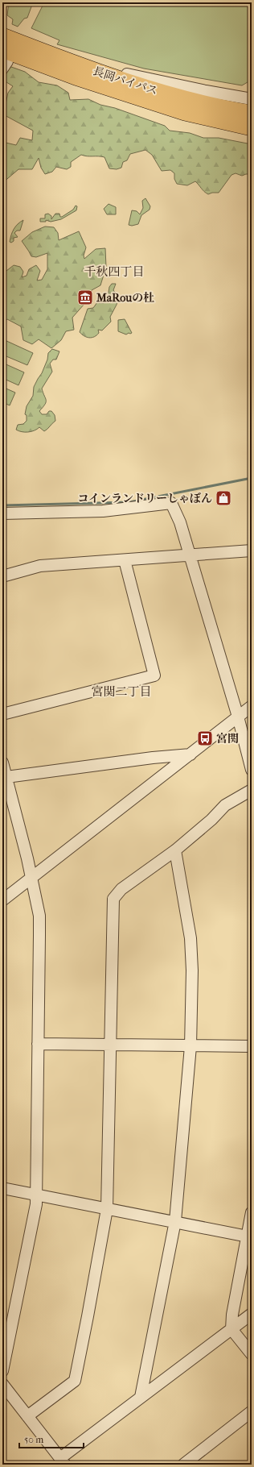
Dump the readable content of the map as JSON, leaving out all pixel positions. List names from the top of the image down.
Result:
{
  "streets": {
    "highway": ["長岡バイパス"]
  },
  "districts": ["千秋四丁目", "宮関二丁目"],
  "places": {
    "museum": ["MaRouの杜"],
    "shop": ["コインランドリーしゃぼん"],
    "bus stop": ["宮関"]
  },
  "scale_bar": "50 m"
}
